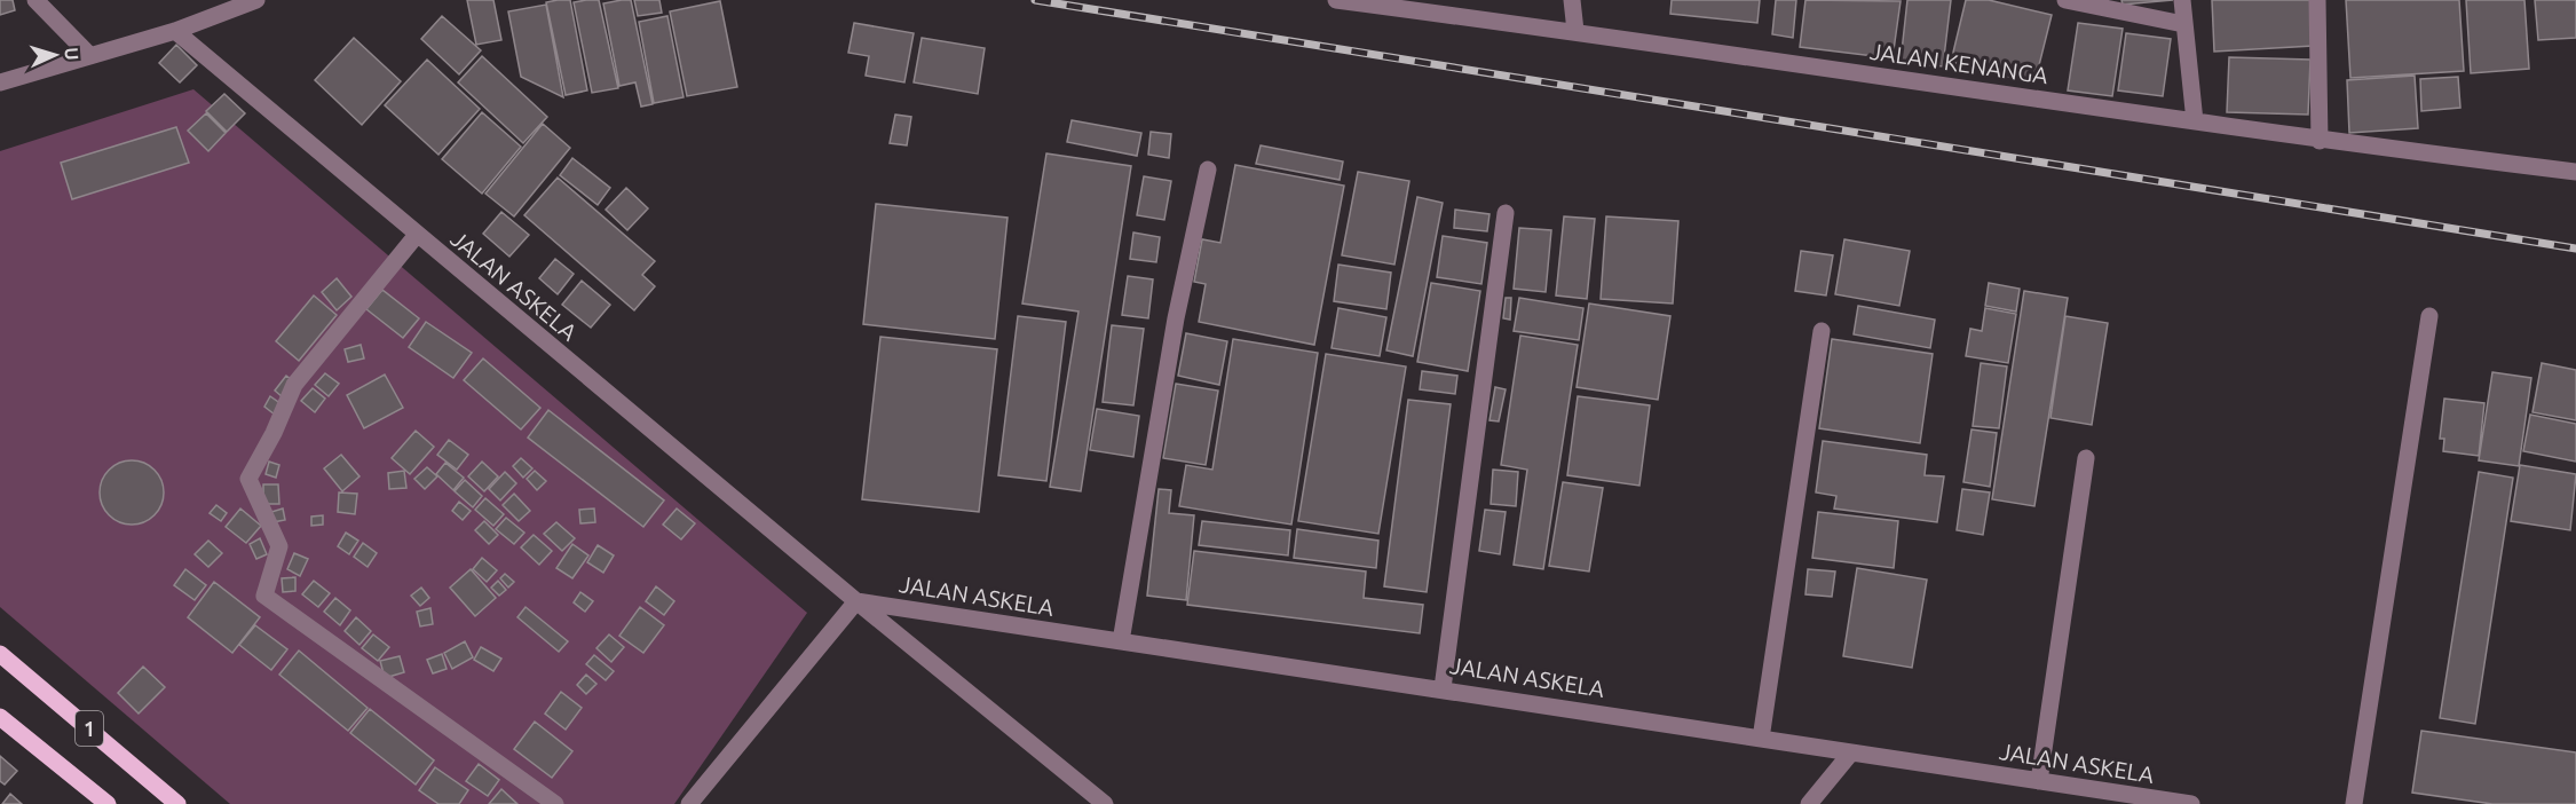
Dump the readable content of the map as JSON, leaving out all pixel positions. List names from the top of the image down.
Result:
{
  "streets": {
    "main road": ["1"],
    "street": ["JALAN KENANGA", "JALAN ASKELA"]
  },
  "north": "right"
}
